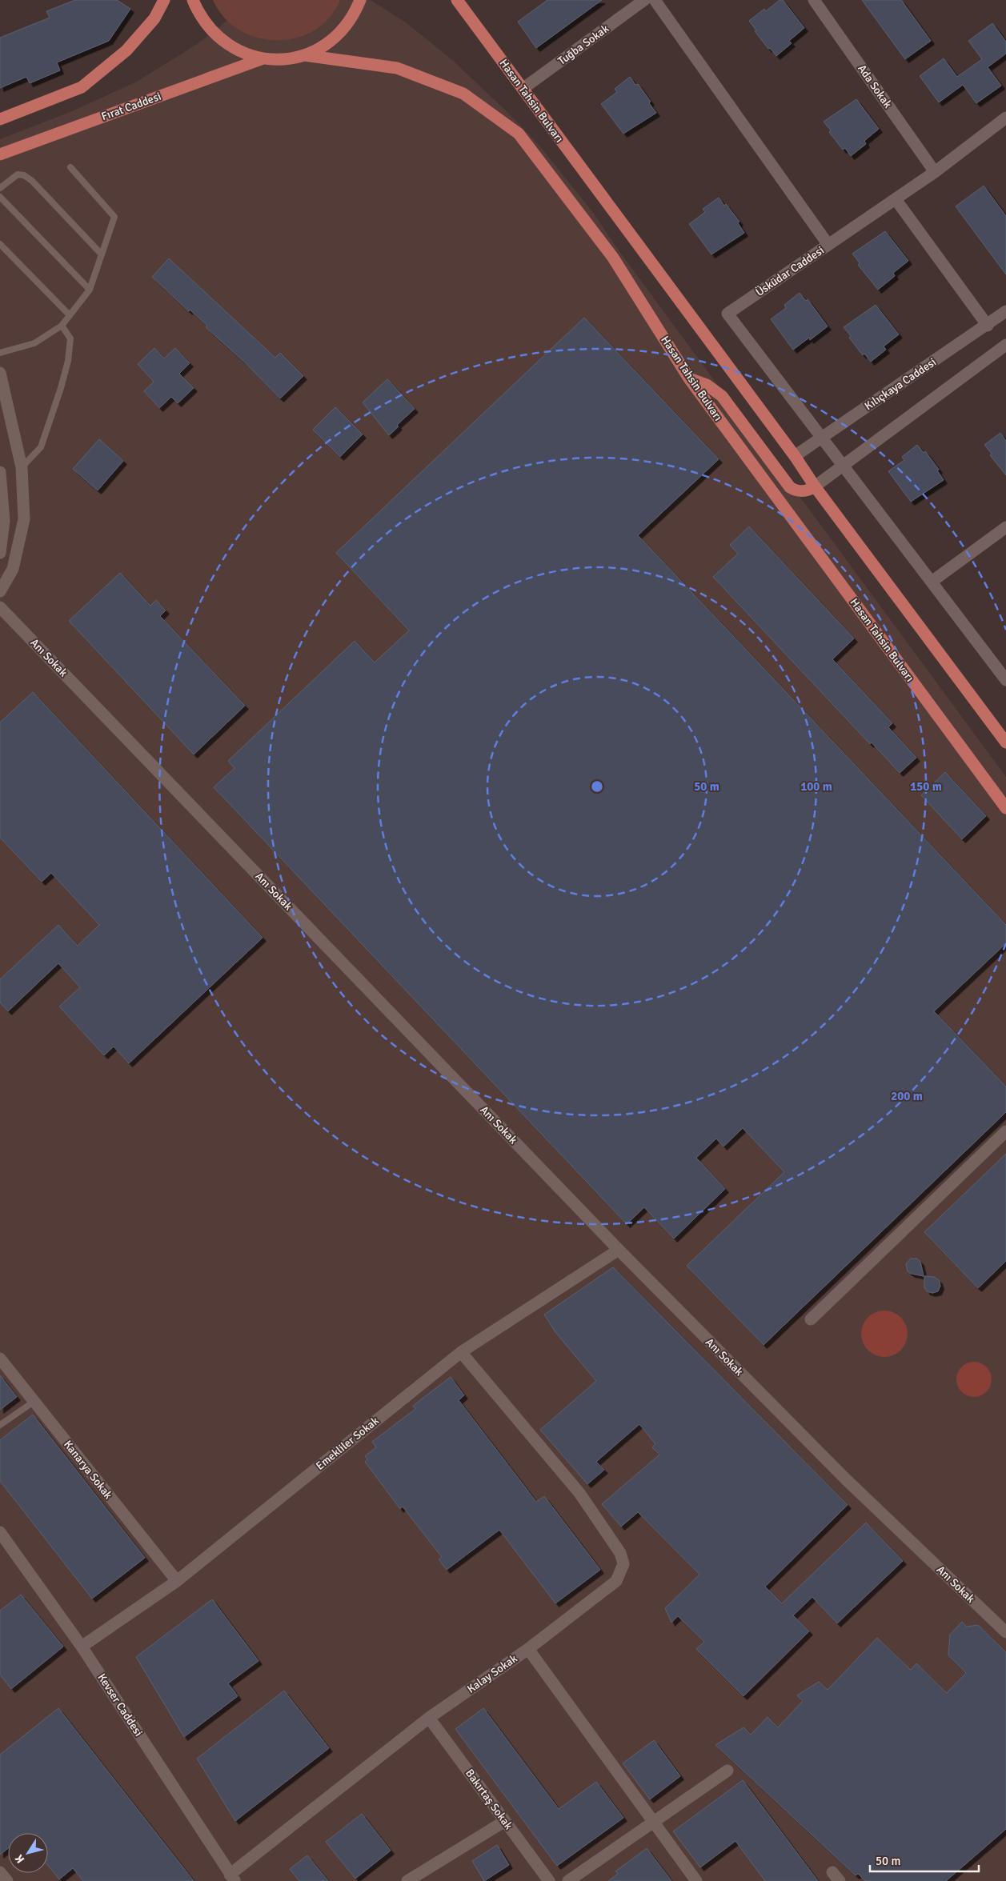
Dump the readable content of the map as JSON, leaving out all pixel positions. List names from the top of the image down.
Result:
{
  "streets": {
    "main road": ["Hasan Tahsin Bulvarı", "Fırat Caddesi"],
    "street": [
      "Tuğba Sokak",
      "Ada Sokak",
      "Üsküdar Caddesi",
      "Kılıçkaya Caddesi",
      "Anı Sokak",
      "Emekliler Sokak",
      "Kanarya Sokak",
      "Kalay Sokak",
      "Kevser Caddesi",
      "Bakırtaş Sokak"
    ]
  },
  "crossings": [
    ["Tuğba Sokak", "Hasan Tahsin Bulvarı"],
    ["Ada Sokak", "Üsküdar Caddesi"],
    ["Hasan Tahsin Bulvarı", "Kılıçkaya Caddesi"],
    ["Üsküdar Caddesi", "Kılıçkaya Caddesi"],
    ["Anı Sokak", "Emekliler Sokak"],
    ["Emekliler Sokak", "Kanarya Sokak"],
    ["Emekliler Sokak", "Kevser Caddesi"],
    ["Kalay Sokak", "Kevser Caddesi"],
    ["Kalay Sokak", "Bakırtaş Sokak"]
  ],
  "scale_bar": "50 m",
  "north": "bottom left",
  "rings": [
    "50 m",
    "100 m",
    "150 m",
    "200 m"
  ]
}
